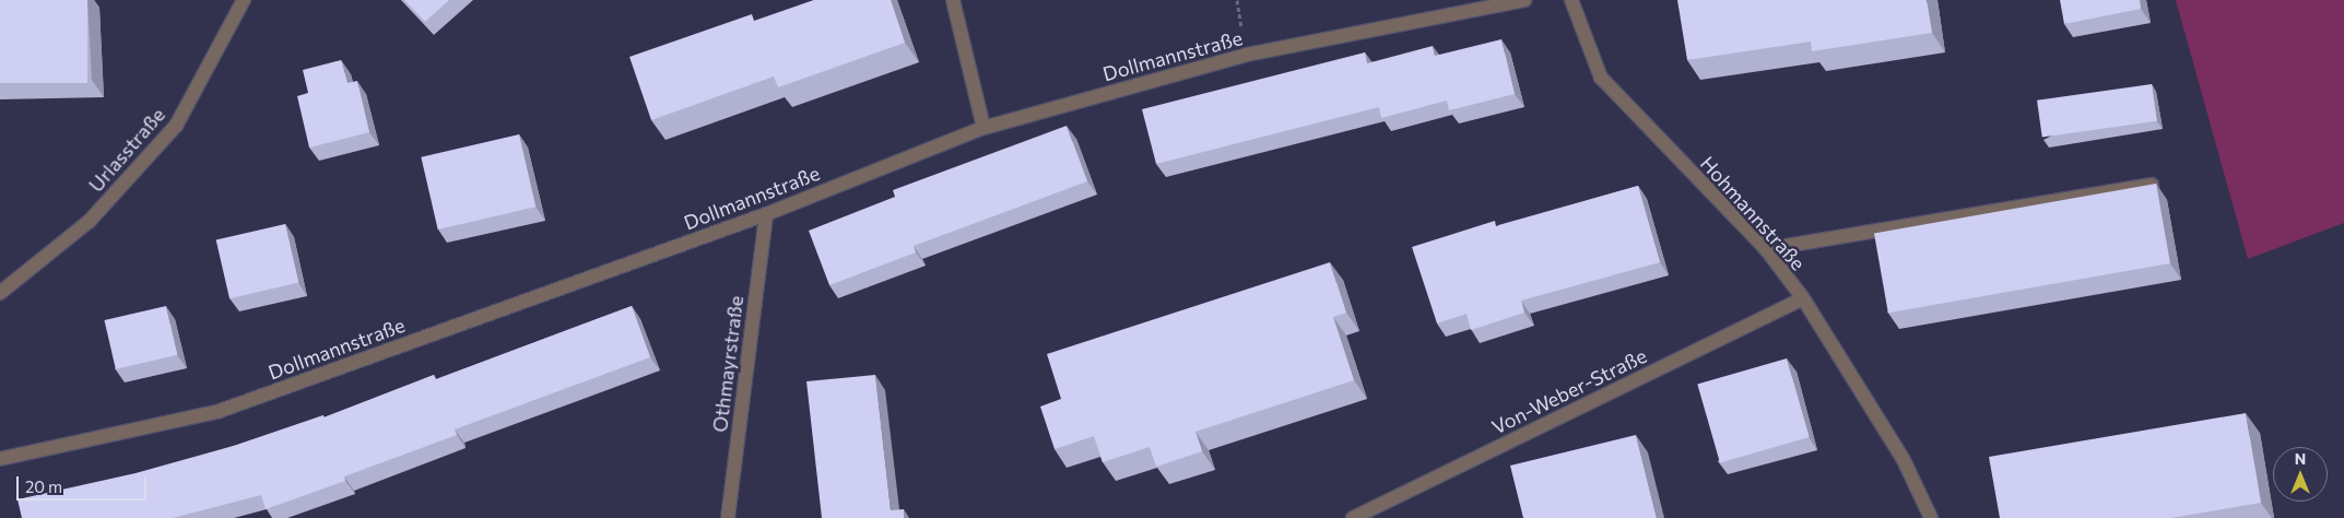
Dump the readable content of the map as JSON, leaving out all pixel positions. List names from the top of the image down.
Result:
{
  "streets": {
    "street": [
      "Dollmannstraße",
      "Urlasstraße",
      "Hohmannstraße",
      "Othmayrstraße",
      "Von-Weber-Straße"
    ]
  },
  "crossings": [
    ["Dollmannstraße", "Othmayrstraße"],
    ["Hohmannstraße", "Von-Weber-Straße"]
  ],
  "scale_bar": "20 m",
  "north": "top"
}
